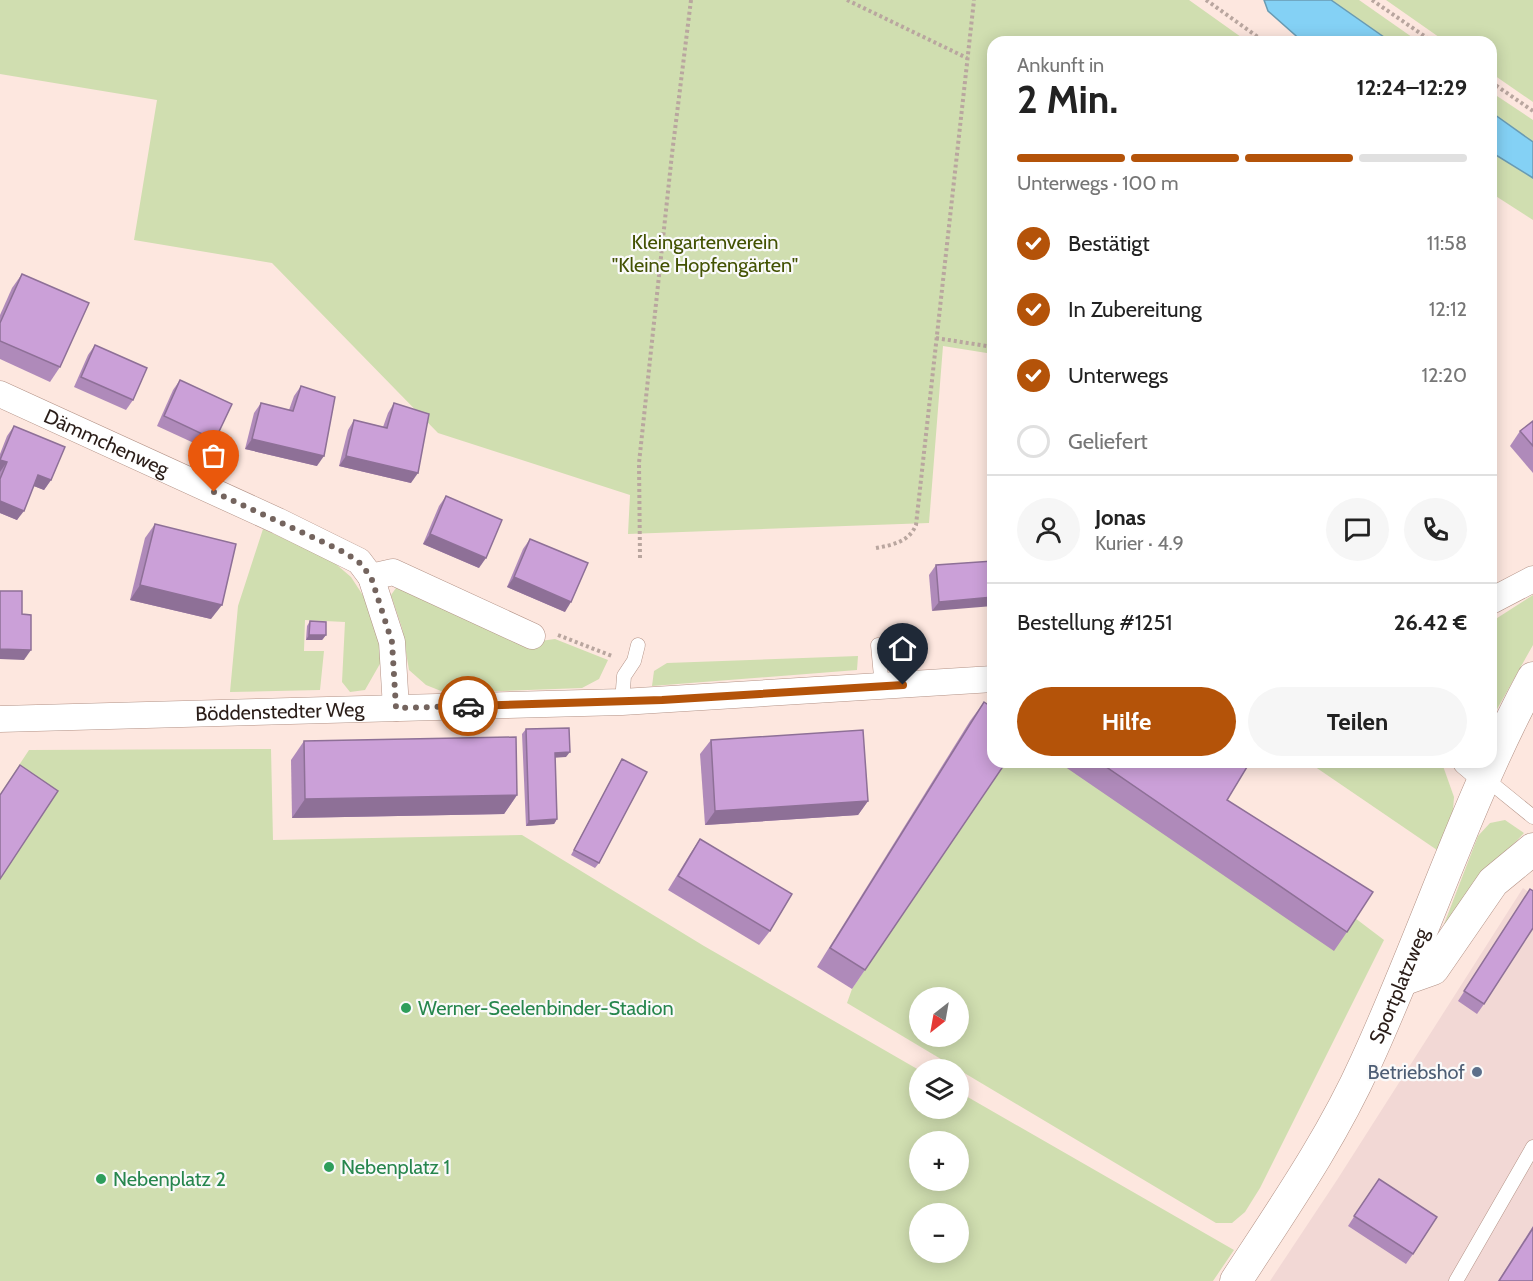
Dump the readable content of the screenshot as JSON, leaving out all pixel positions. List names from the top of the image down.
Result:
{
  "streets": {
    "street": ["Dämmchenweg", "Böddenstedter Weg", "Sportplatzweg"]
  },
  "crossings": [
    ["Dämmchenweg", "Böddenstedter Weg"]
  ],
  "parks": ["Kleingartenverein \"Kleine Hopfengärten\""],
  "places": [
    "Werner-Seelenbinder-Stadion",
    "Betriebshof",
    "Nebenplatz 1",
    "Nebenplatz 2"
  ],
  "north": "bottom left",
  "page": {
    "heading": ["2 Min.", "Ankunft in", "12:24–12:29"],
    "panel": [
      "Jonas",
      "Kurier · 4.9",
      "Bestellung #1251",
      "26.42 €"
    ],
    "bar": "Unterwegs · 100 m",
    "list": [
      ["Bestätigt", "11:58"],
      ["In Zubereitung", "12:12"],
      ["Unterwegs", "12:20"],
      "Geliefert"
    ],
    "buttons": ["Hilfe", "Teilen"],
    "map_buttons": ["+", "−"]
  }
}
